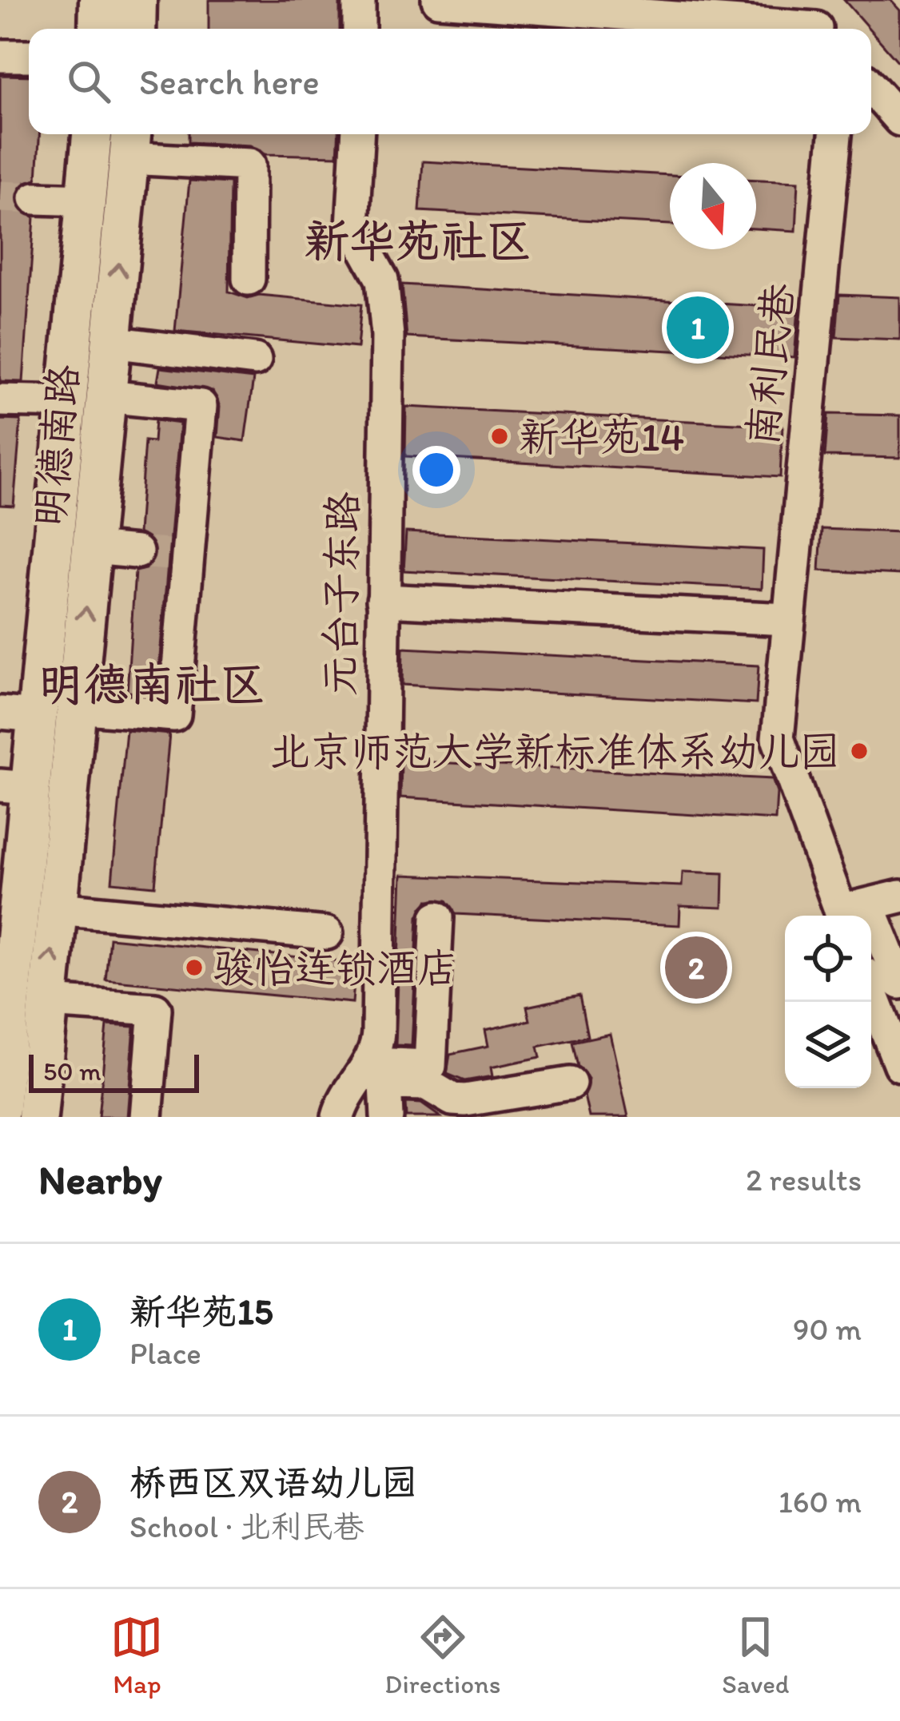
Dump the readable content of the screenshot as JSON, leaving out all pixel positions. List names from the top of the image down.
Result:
{
  "streets": {
    "main road": ["明德南路"],
    "street": ["南利民巷", "元台子东路"]
  },
  "districts": ["新华苑社区", "明德南社区"],
  "places": ["新华苑14", "北京师范大学新标准体系幼儿园", "骏怡连锁酒店"],
  "scale_bar": "50 m",
  "north": "bottom",
  "page": {
    "search": "Search here",
    "pins": ["1", "2"],
    "scale": "50 m",
    "heading": ["Nearby", "2 results"],
    "list": [
      {
        "mark": "1",
        "name": "新华苑15",
        "note": "Place",
        "value": "90 m"
      },
      {
        "mark": "2",
        "name": "桥西区双语幼儿园",
        "note": "School · 北利民巷",
        "value": "160 m"
      }
    ],
    "nav": ["Map", "Directions", "Saved"]
  }
}
